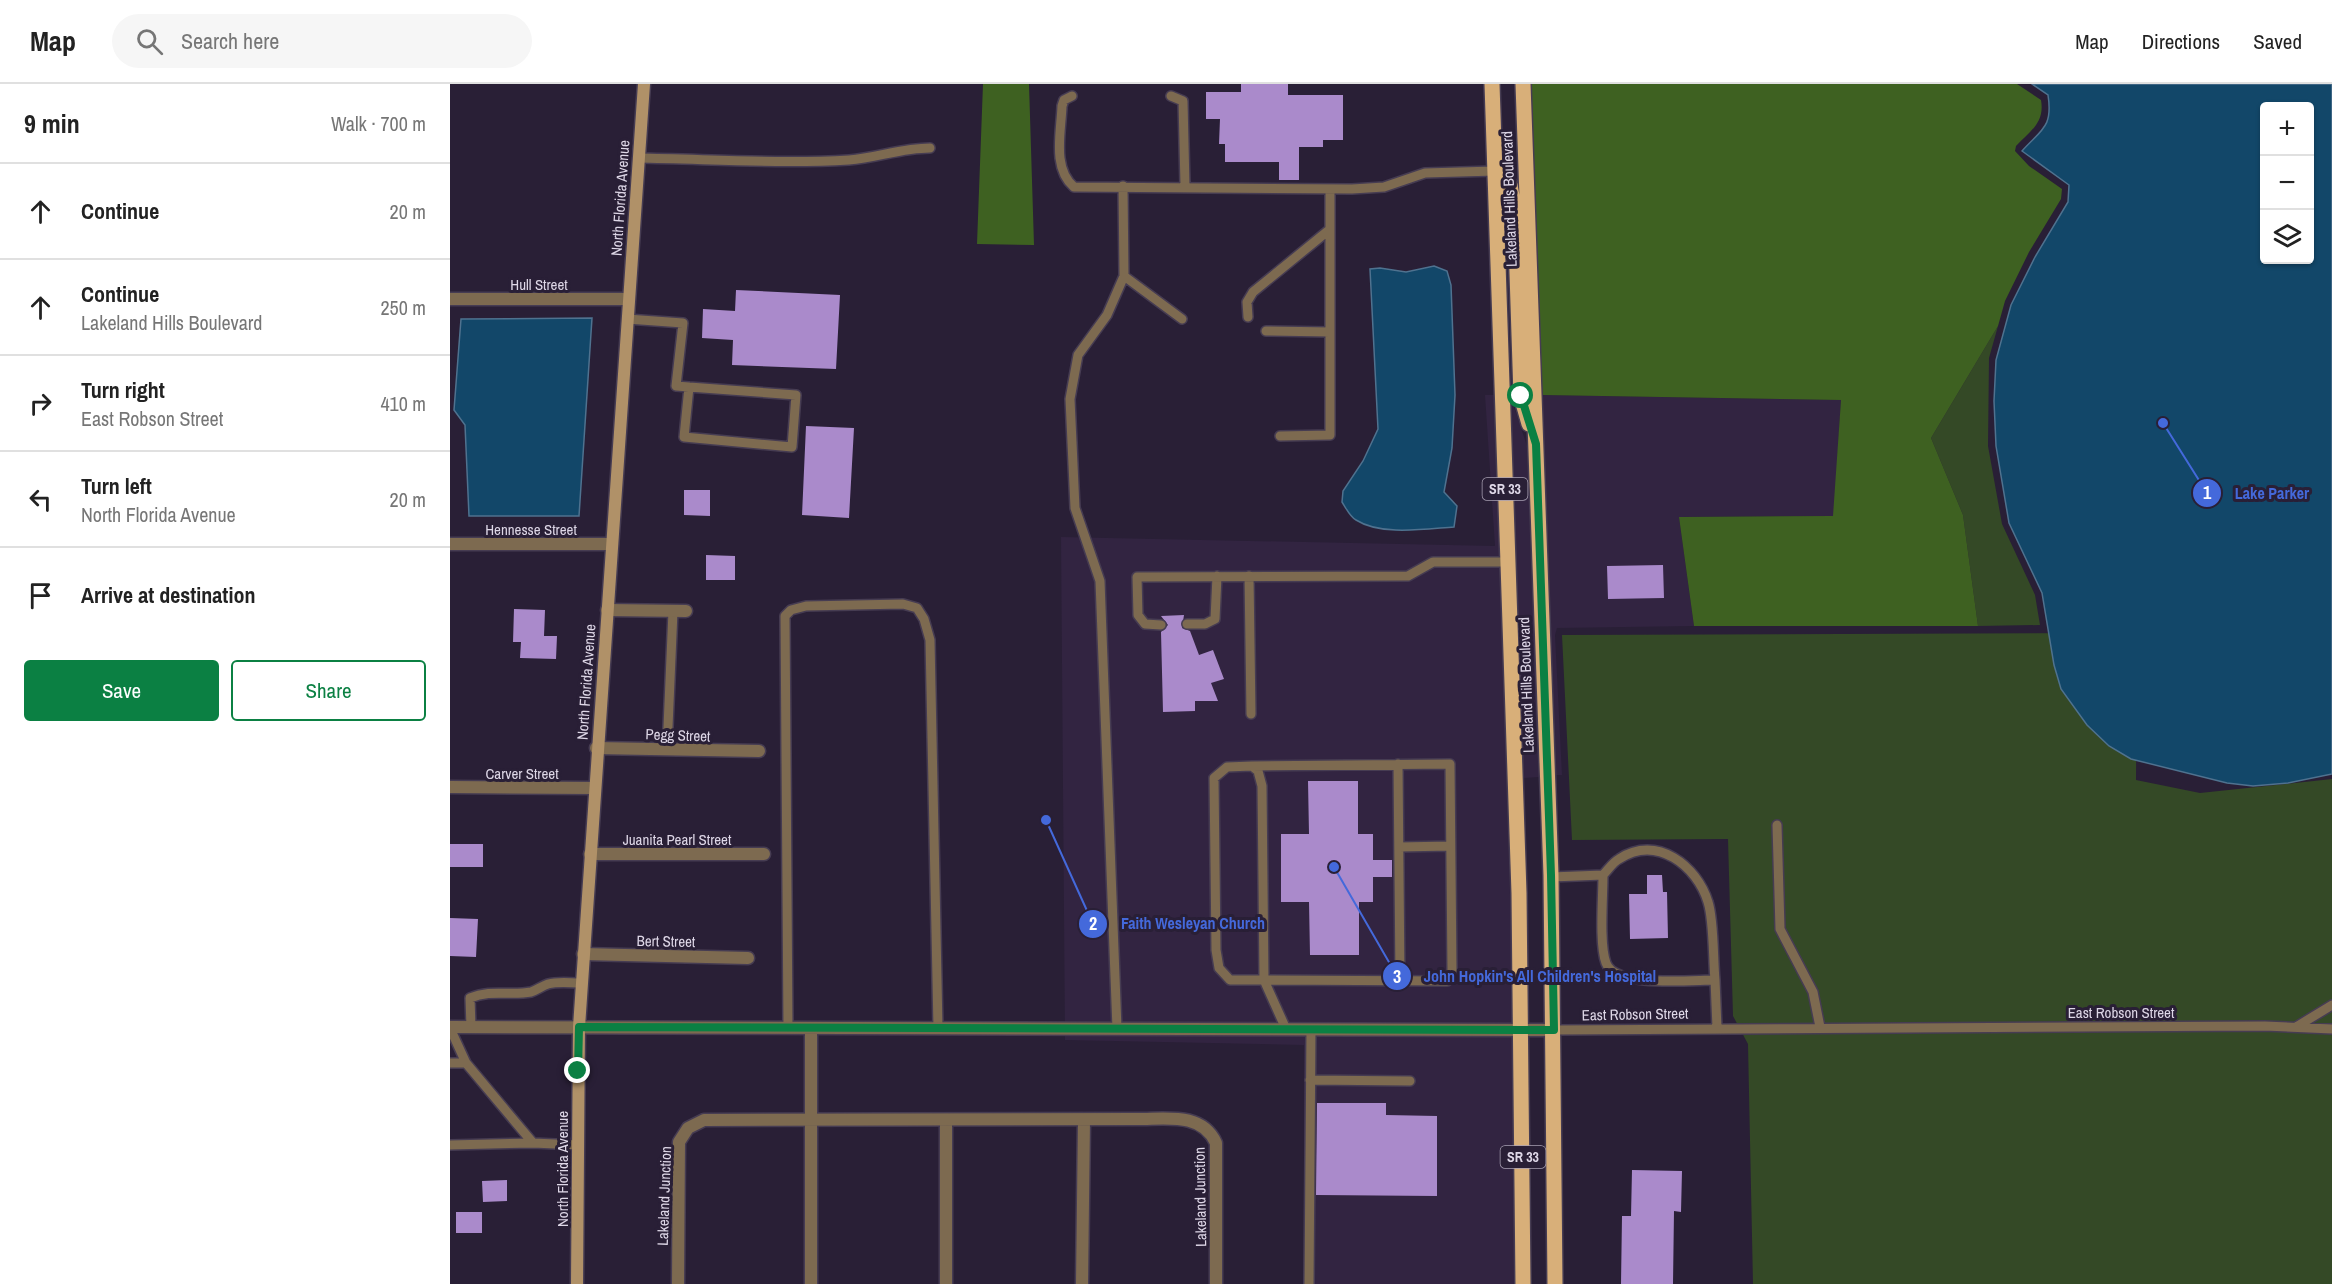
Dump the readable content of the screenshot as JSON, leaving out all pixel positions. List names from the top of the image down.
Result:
{
  "streets": {
    "main road": ["Lakeland Hills Boulevard", "SR 33"],
    "street": [
      "North Florida Avenue",
      "Hull Street",
      "Hennesse Street",
      "Pegg Street",
      "Carver Street",
      "Juanita Pearl Street",
      "Bert Street",
      "East Robson Street",
      "Lakeland Junction"
    ]
  },
  "crossings": [
    ["North Florida Avenue", "Hull Street"],
    ["North Florida Avenue", "Hennesse Street"],
    ["North Florida Avenue", "Pegg Street"],
    ["North Florida Avenue", "Carver Street"],
    ["North Florida Avenue", "Juanita Pearl Street"],
    ["North Florida Avenue", "Bert Street"],
    ["North Florida Avenue", "East Robson Street"],
    ["Lakeland Hills Boulevard", "East Robson Street"]
  ],
  "places": ["Lake Parker", "Faith Wesleyan Church", "John Hopkin's All Children's Hospital"],
  "page": {
    "header": "Map",
    "search": "Search here",
    "nav": ["Map", "Directions", "Saved"],
    "heading": ["9 min", "Walk · 700 m"],
    "map_buttons": ["+", "−"],
    "list": [
      ["Continue", "20 m"],
      ["Continue", "Lakeland Hills Boulevard", "250 m"],
      ["Turn right", "East Robson Street", "410 m"],
      ["Turn left", "North Florida Avenue", "20 m"],
      "Arrive at destination"
    ],
    "buttons": ["Save", "Share"]
  }
}
